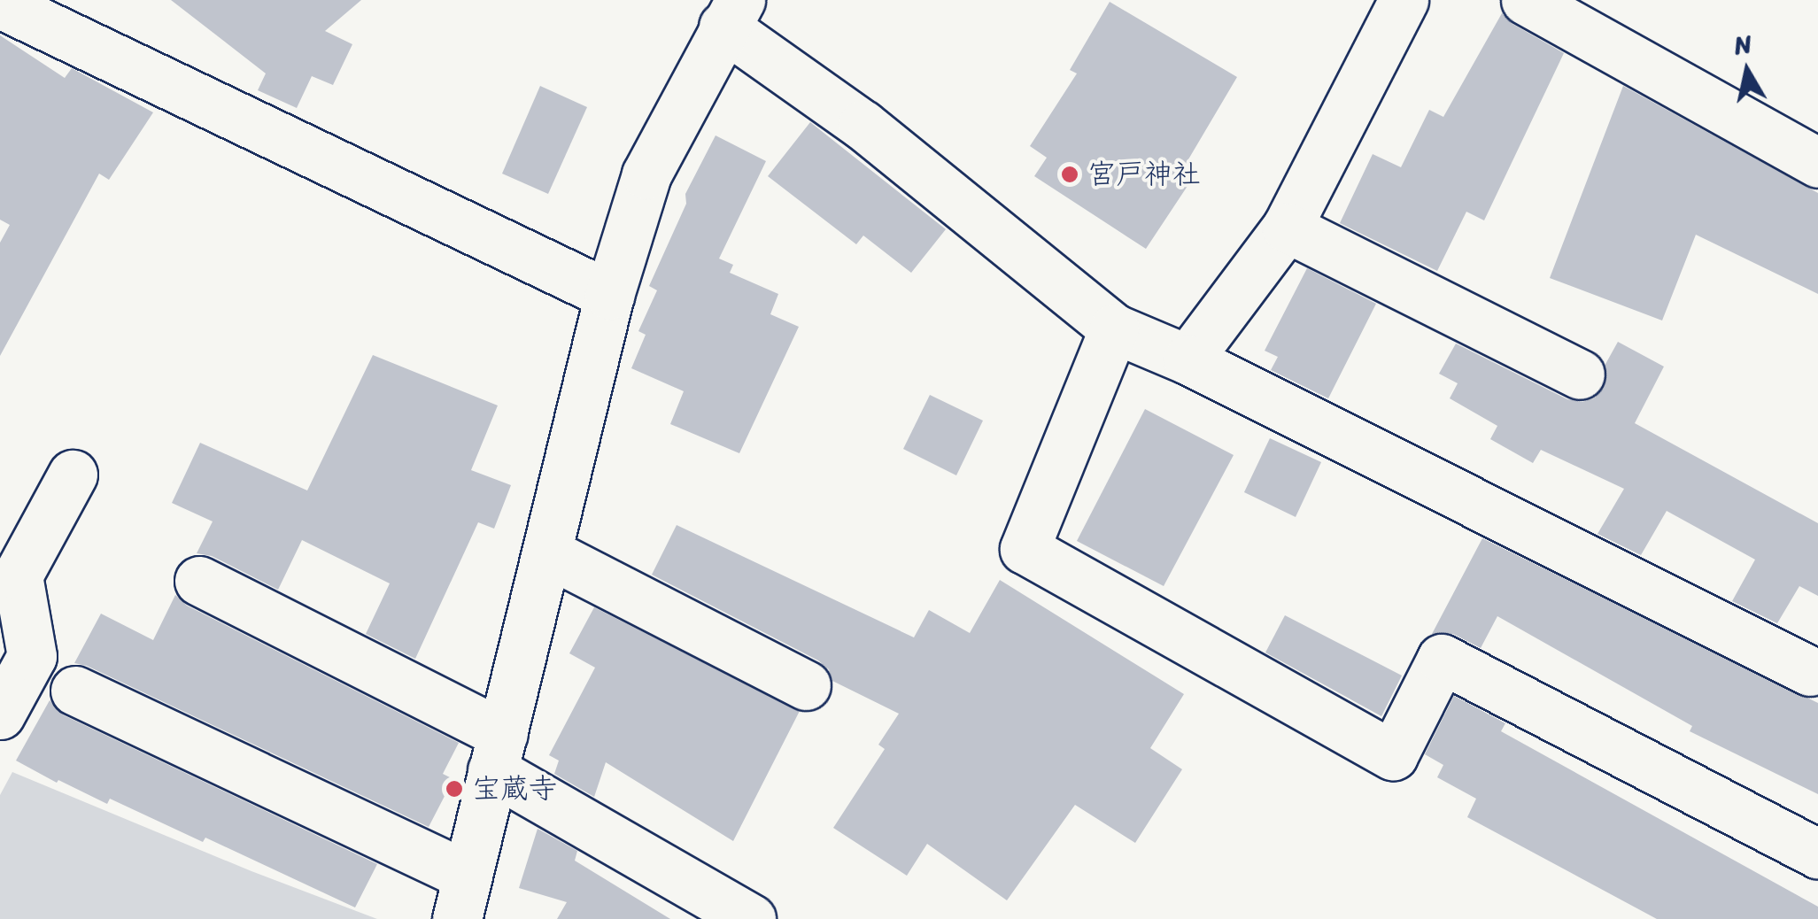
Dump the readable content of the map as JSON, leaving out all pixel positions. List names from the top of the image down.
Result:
{
  "places": ["宮戸神社", "宝蔵寺"],
  "north": "top"
}
